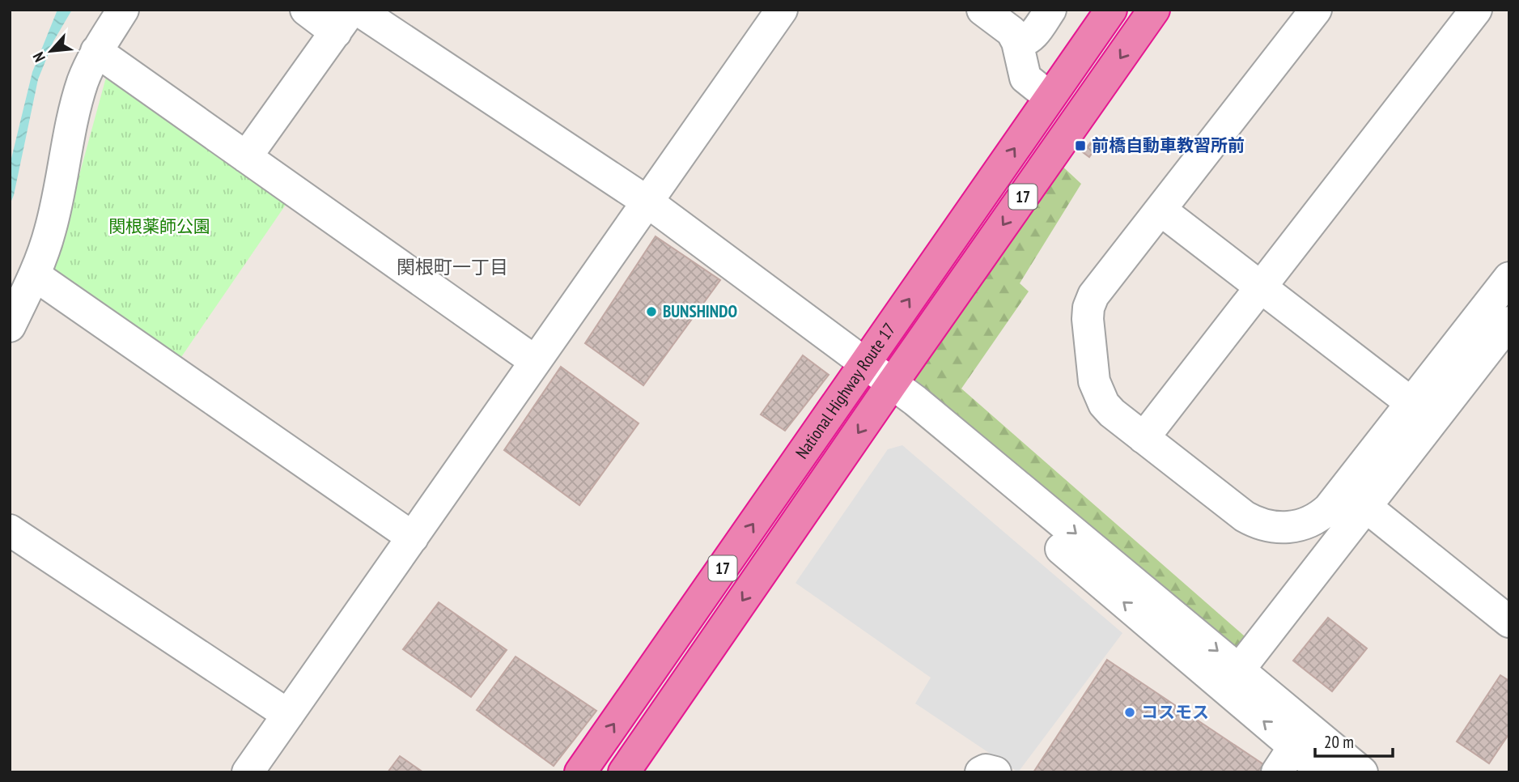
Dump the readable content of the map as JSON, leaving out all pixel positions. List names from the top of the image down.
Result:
{
  "streets": {
    "highway": ["17", "National Highway Route 17"]
  },
  "districts": ["関根町一丁目"],
  "parks": ["関根薬師公園"],
  "places": {
    "transit": ["前橋自動車教習所前"],
    "other": ["BUNSHINDO", "コスモス"]
  },
  "scale_bar": "20 m",
  "north": "bottom left"
}
